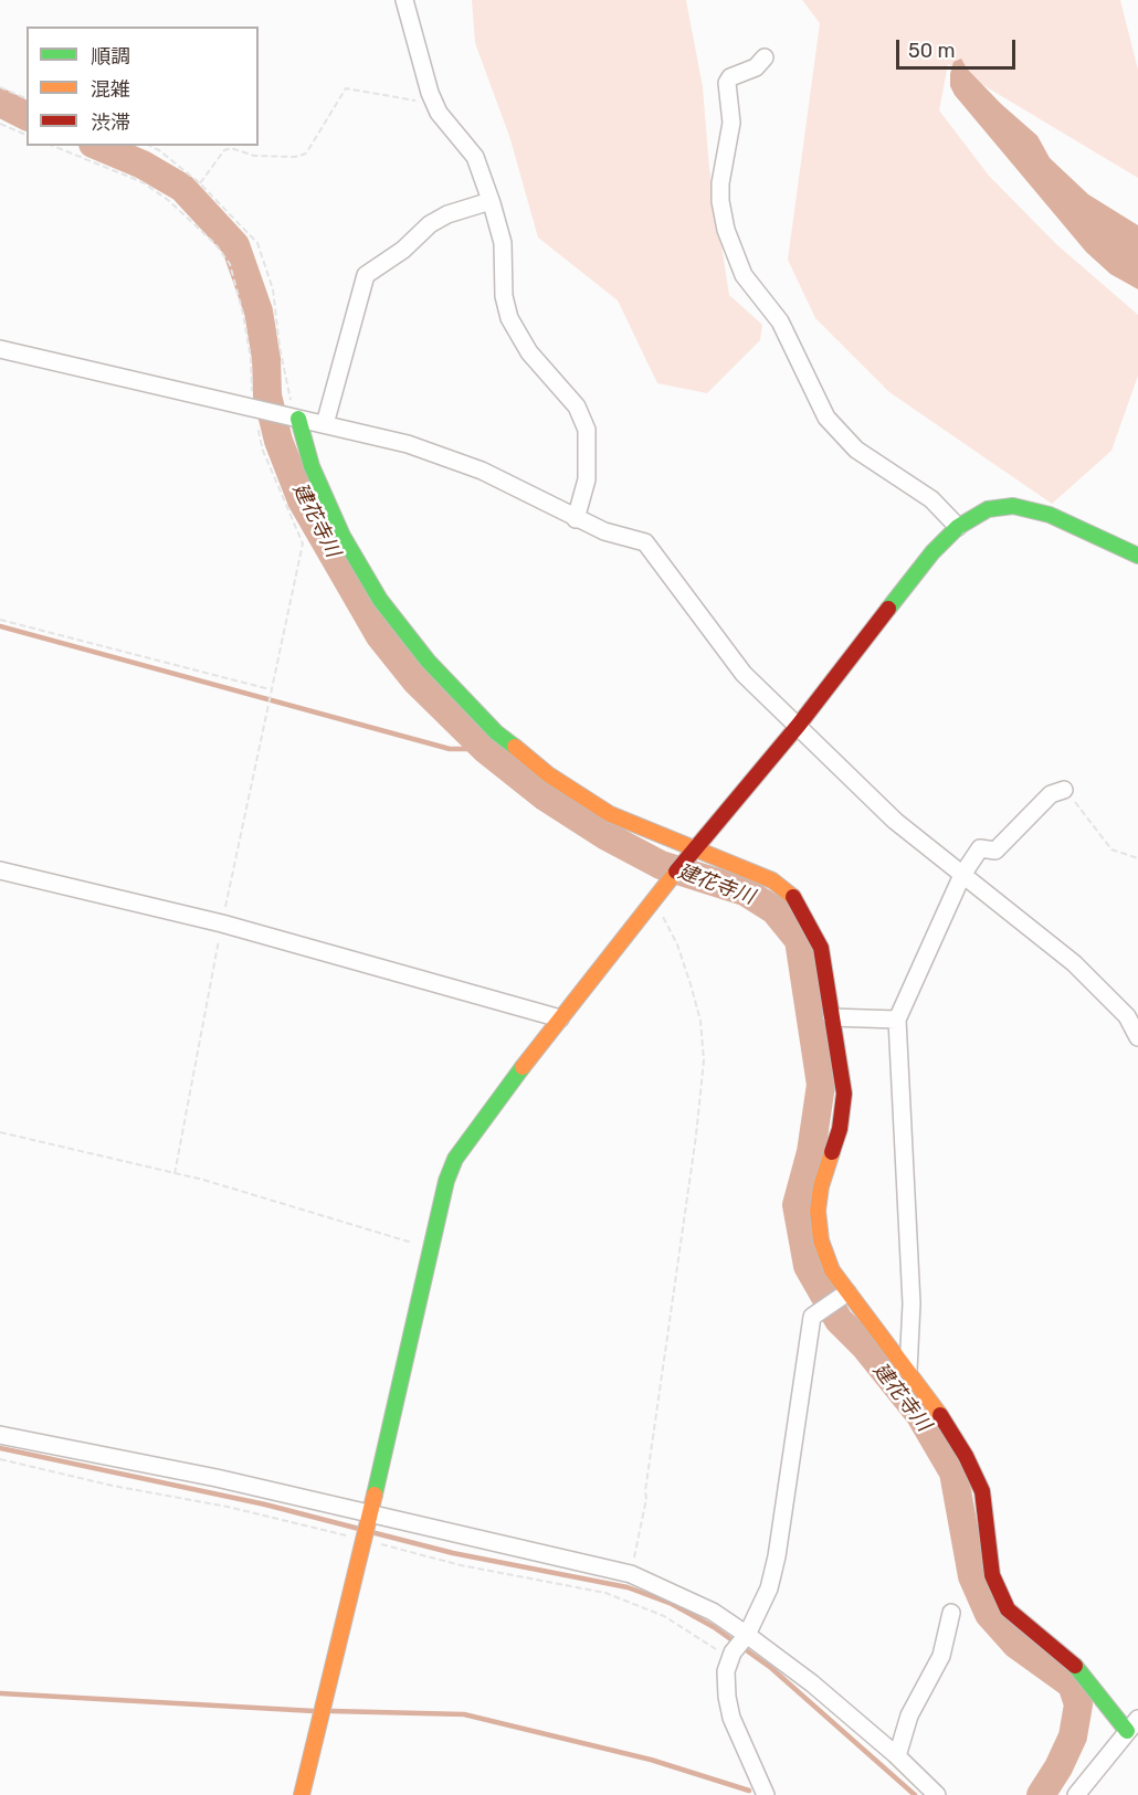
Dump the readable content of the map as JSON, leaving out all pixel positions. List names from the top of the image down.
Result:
{
  "water": ["建花寺川"],
  "legend": ["順調", "混雑", "渋滞"],
  "scale_bar": "50 m"
}
